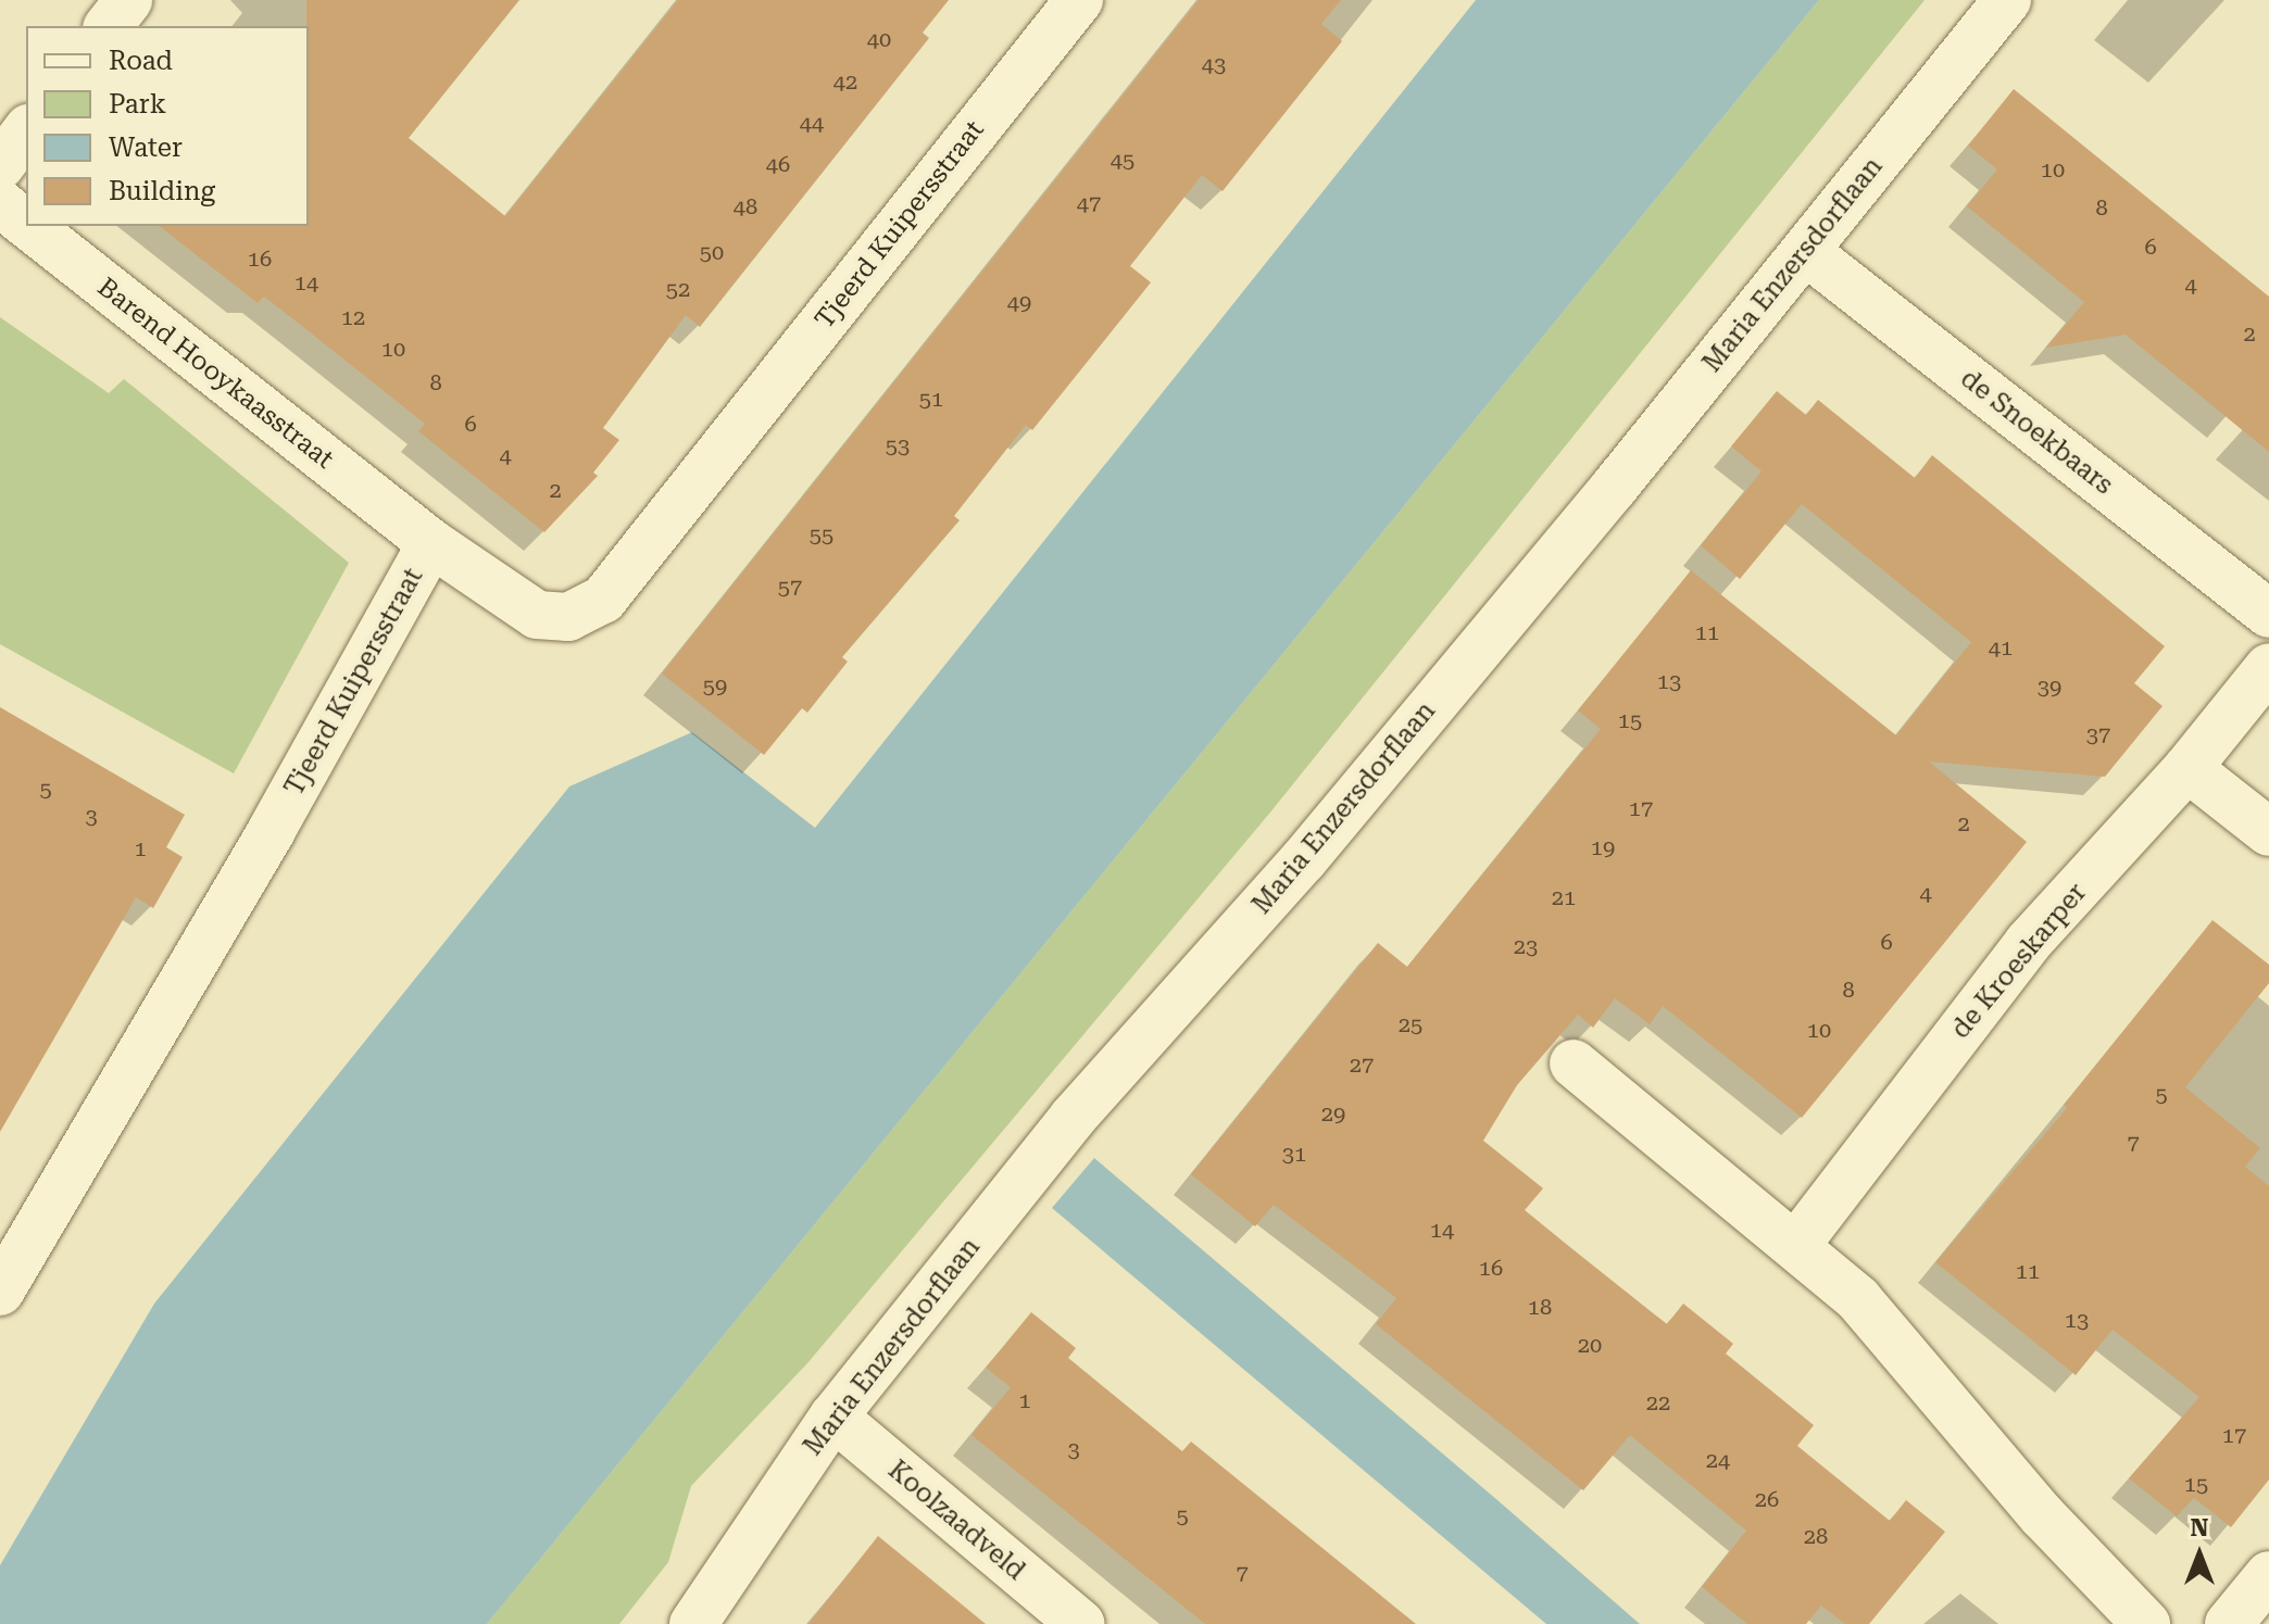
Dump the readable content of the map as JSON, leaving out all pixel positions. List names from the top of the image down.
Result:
{
  "streets": {
    "street": [
      "Tjeerd Kuipersstraat",
      "Maria Enzersdorflaan",
      "Barend Hooykaasstraat",
      "de Snoekbaars",
      "de Kroeskarper",
      "Koolzaadveld"
    ]
  },
  "crossings": [
    ["Tjeerd Kuipersstraat", "Barend Hooykaasstraat"],
    ["Maria Enzersdorflaan", "de Snoekbaars"],
    ["Maria Enzersdorflaan", "Koolzaadveld"]
  ],
  "house_numbers": [
    "40",
    "43",
    "42",
    "44",
    "45",
    "46",
    "10",
    "47",
    "48",
    "8",
    "6",
    "50",
    "16",
    "14",
    "4",
    "52",
    "49",
    "12",
    "2",
    "10",
    "8",
    "51",
    "6",
    "53",
    "4",
    "2",
    "55",
    "57",
    "11",
    "41",
    "13",
    "59",
    "39",
    "15",
    "37",
    "5",
    "17",
    "3",
    "2",
    "19",
    "1",
    "4",
    "21",
    "6",
    "23",
    "8",
    "25",
    "10",
    "27",
    "5",
    "29",
    "7",
    "31",
    "14",
    "16",
    "11",
    "18",
    "13",
    "20",
    "1",
    "22",
    "17",
    "3",
    "24",
    "15",
    "26",
    "5",
    "28",
    "7"
  ],
  "legend": [
    "Road",
    "Park",
    "Water",
    "Building"
  ],
  "north": "top"
}
